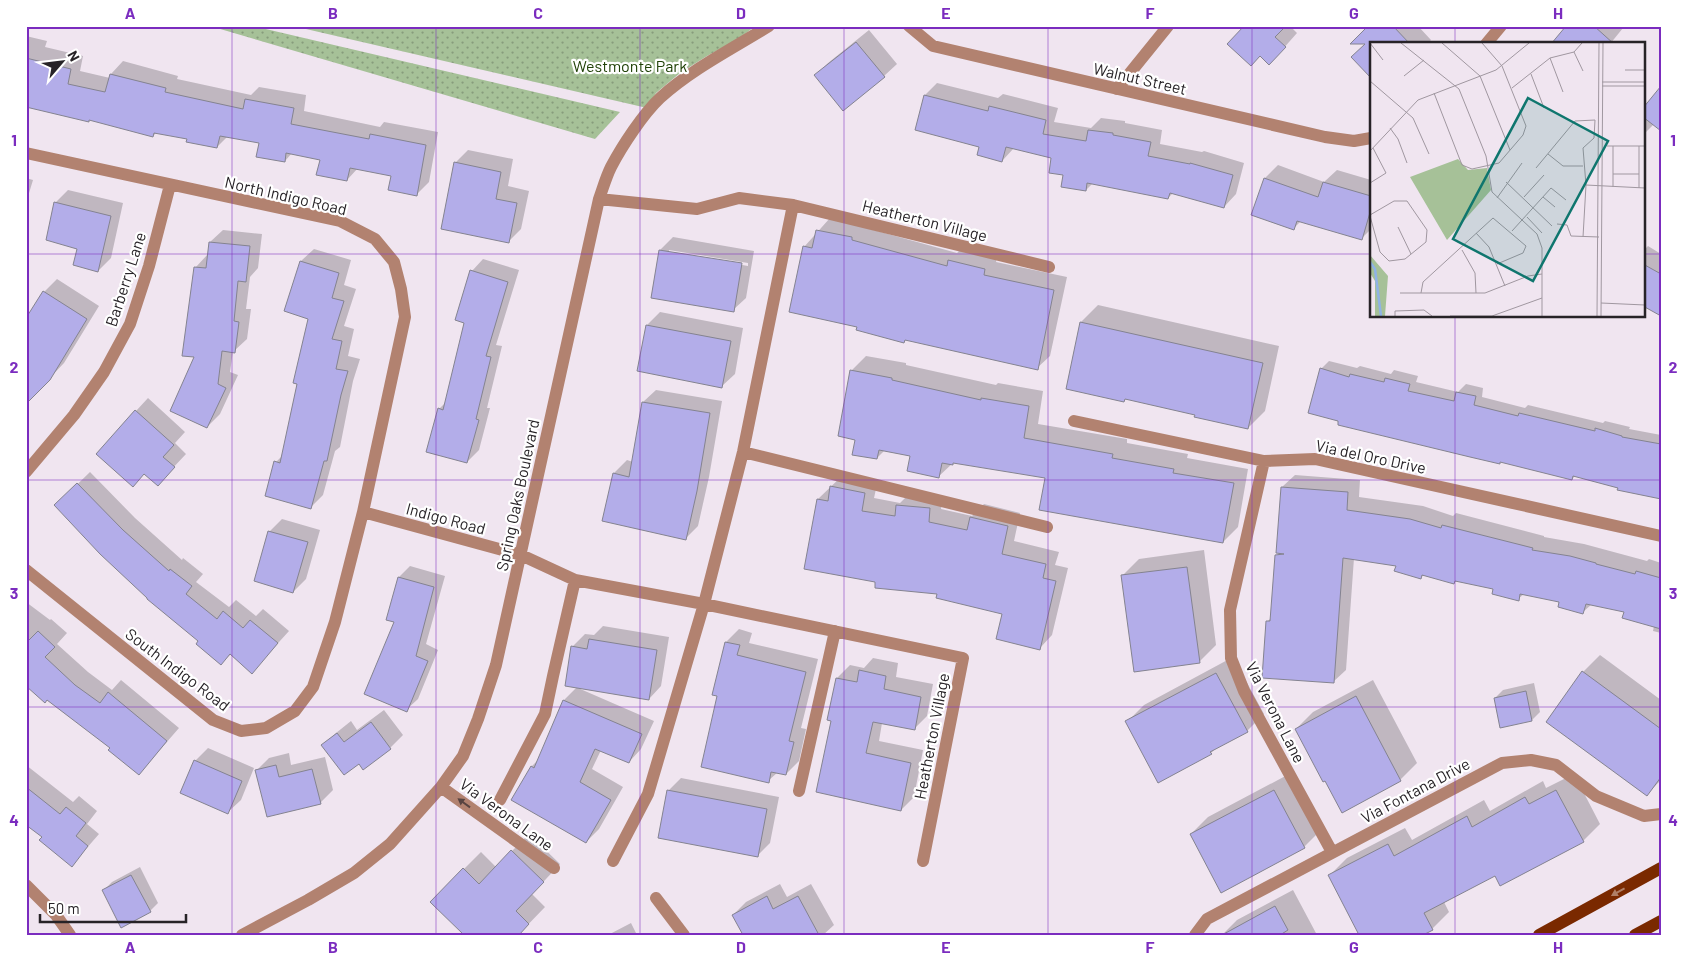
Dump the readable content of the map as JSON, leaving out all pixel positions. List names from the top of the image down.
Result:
{
  "streets": {
    "street": [
      "Walnut Street",
      "North Indigo Road",
      "Heatherton Village",
      "Barberry Lane",
      "Via del Oro Drive",
      "Spring Oaks Boulevard",
      "Indigo Road",
      "South Indigo Road",
      "Via Verona Lane",
      "Via Fontana Drive"
    ]
  },
  "crossings": [
    ["North Indigo Road", "Barberry Lane"],
    ["North Indigo Road", "Indigo Road"],
    ["North Indigo Road", "South Indigo Road"],
    ["Heatherton Village", "Spring Oaks Boulevard"],
    ["Heatherton Village", "Indigo Road"],
    ["Via del Oro Drive", "Via Verona Lane"],
    ["Spring Oaks Boulevard", "Indigo Road"],
    ["Spring Oaks Boulevard", "Via Verona Lane"],
    ["Indigo Road", "South Indigo Road"],
    ["Via Verona Lane", "Via Fontana Drive"]
  ],
  "parks": ["Westmonte Park"],
  "scale_bar": "50 m",
  "north": "top right",
  "grid": {
    "columns": [
      "A",
      "B",
      "C",
      "D",
      "E",
      "F",
      "G",
      "H"
    ],
    "rows": [
      "1",
      "2",
      "3",
      "4"
    ]
  }
}
